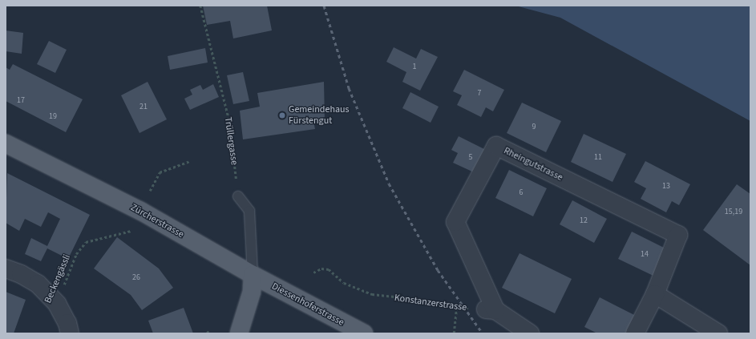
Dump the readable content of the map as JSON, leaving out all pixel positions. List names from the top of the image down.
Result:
{
  "streets": {
    "main road": ["Zürcherstrasse", "Diessenhoferstrasse"],
    "street": ["Rheingutstrasse"],
    "path": ["Trüllergasse", "Beckengässli", "Konstanzerstrasse"]
  },
  "crossings": [
    ["Rheingutstrasse", "Konstanzerstrasse"],
    ["Zürcherstrasse", "Diessenhoferstrasse"]
  ],
  "places": ["Gemeindehaus Fürstengut"],
  "house_numbers": [
    "1",
    "7",
    "17",
    "21",
    "19",
    "9",
    "5",
    "11",
    "13",
    "6",
    "15,19",
    "12",
    "14",
    "26"
  ]
}
